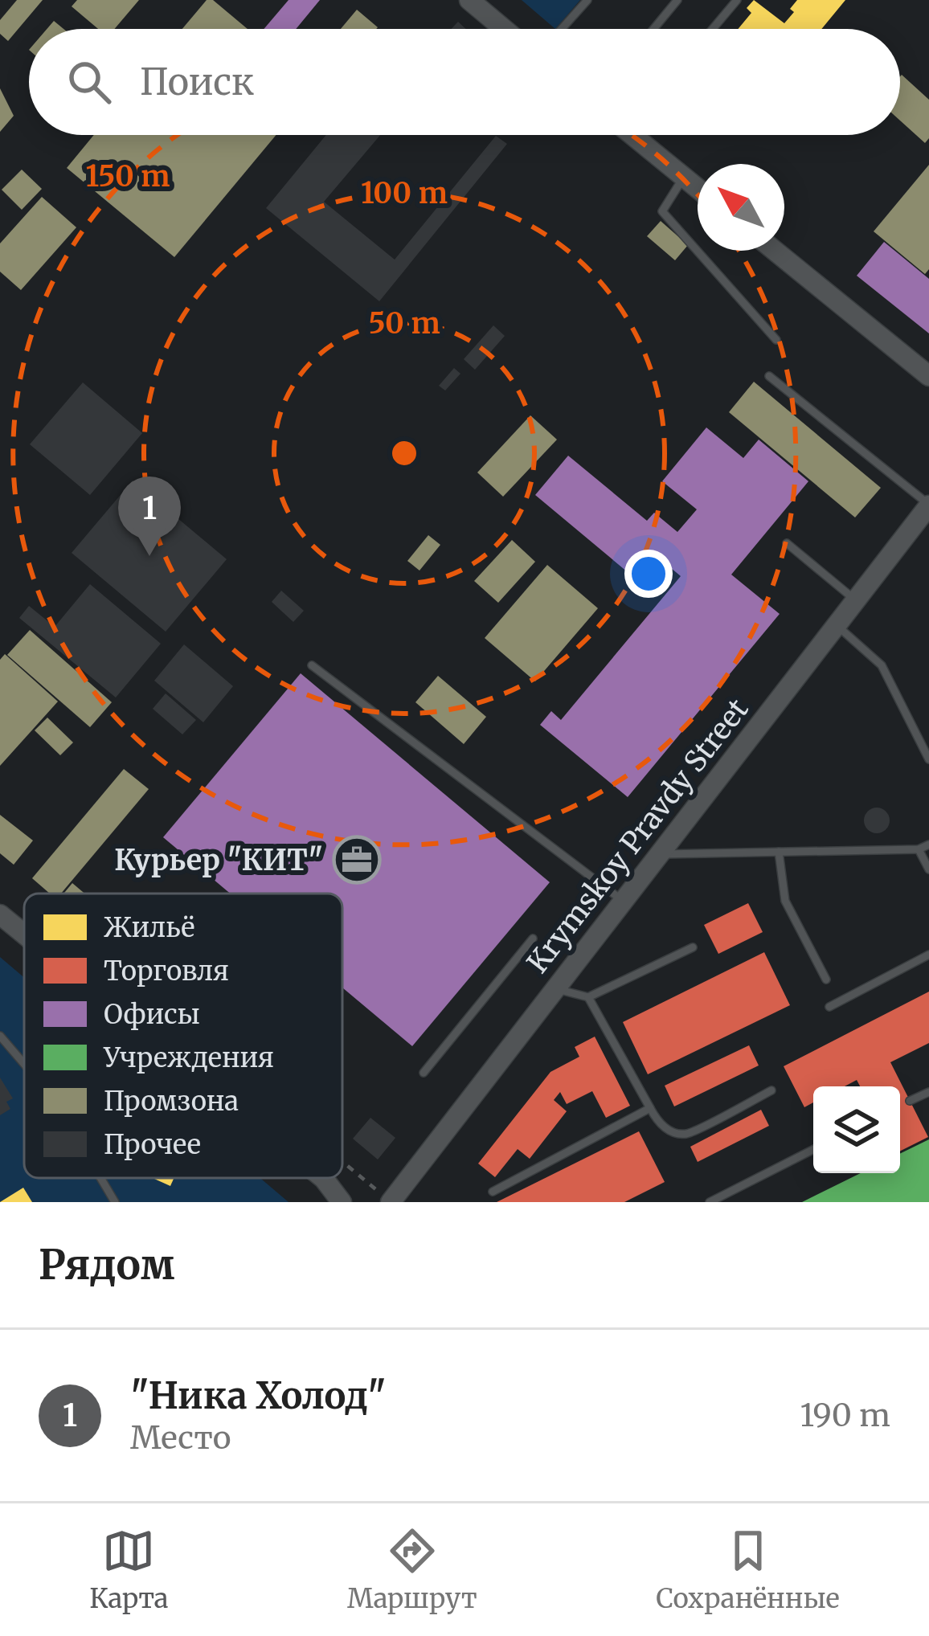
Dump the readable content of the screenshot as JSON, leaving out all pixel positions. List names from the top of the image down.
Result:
{
  "streets": {
    "street": ["Krymskoy Pravdy Street"]
  },
  "places": {
    "office": ["Курьер \"КИТ\""]
  },
  "legend": [
    "Жильё",
    "Торговля",
    "Офисы",
    "Учреждения",
    "Промзона",
    "Прочее"
  ],
  "north": "top left",
  "page": {
    "search": "Поиск",
    "pins": "1",
    "heading": "Рядом",
    "list": [
      {
        "mark": "1",
        "name": "\"Ника Холод\"",
        "note": "Место",
        "value": "190 m"
      }
    ],
    "nav": ["Карта", "Маршрут", "Сохранённые"]
  },
  "rings": ["150 m", "100 m", "50 m"]
}
